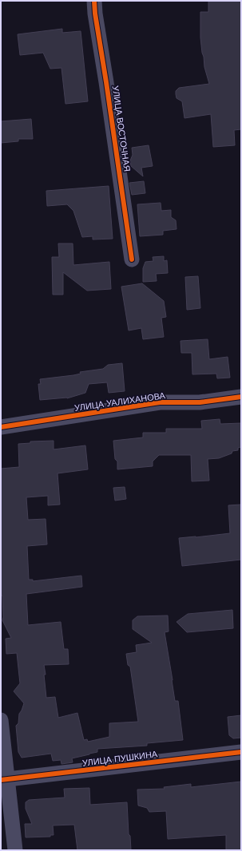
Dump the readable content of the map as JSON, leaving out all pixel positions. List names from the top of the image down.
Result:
{
  "streets": {
    "street": ["УЛИЦА ВОСТОЧНАЯ", "УЛИЦА УАЛИХАНОВА", "УЛИЦА ПУШКИНА"]
  }
}
